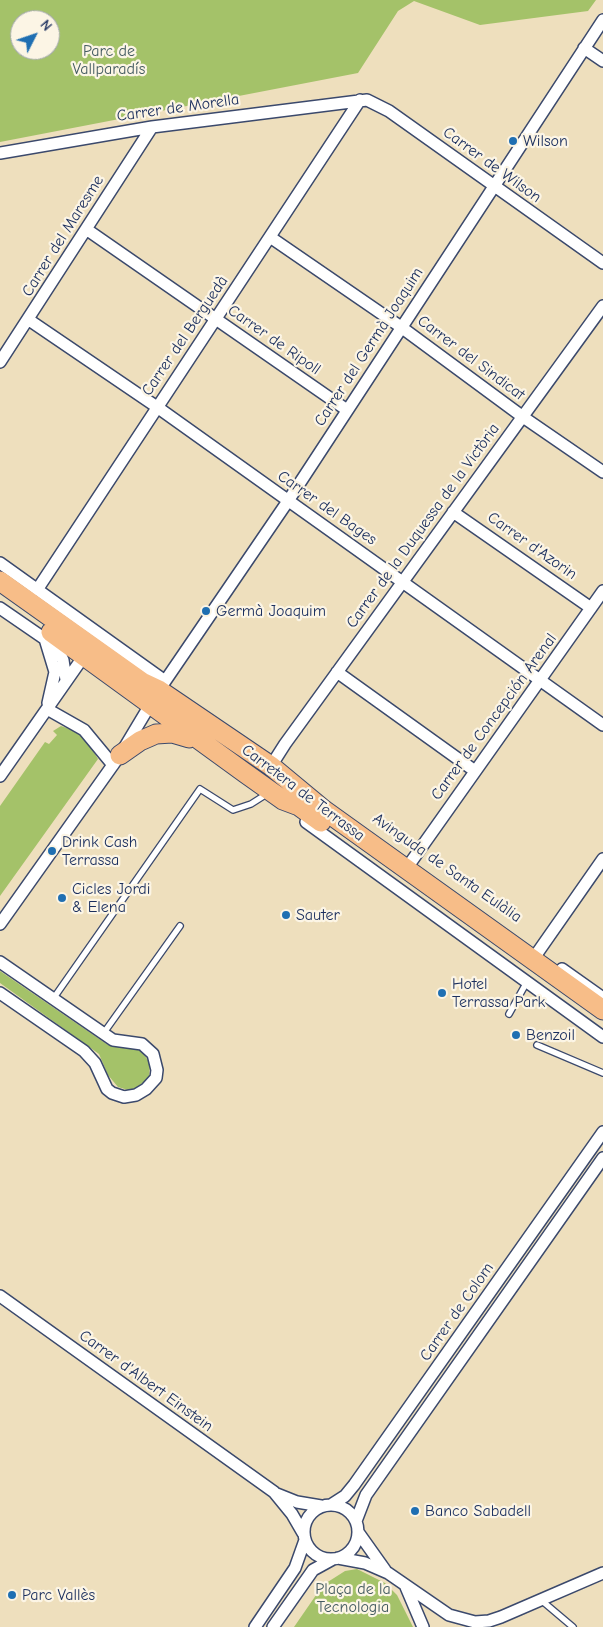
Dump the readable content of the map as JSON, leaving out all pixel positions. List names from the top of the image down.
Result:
{
  "streets": {
    "main road": ["Carretera de Terrassa"],
    "street": [
      "Carrer de Morella",
      "Carrer de Wilson",
      "Carrer del Maresme",
      "Carrer del Berguedà",
      "Carrer de Ripoll",
      "Carrer del Germà Joaquim",
      "Carrer del Sindicat",
      "Carrer del Bages",
      "Carrer de la Duquessa de la Victòria",
      "Carrer d'Azorin",
      "Carrer de Concepción Arenal",
      "Avinguda de Santa Eulàlia",
      "Carrer de Colom",
      "Carrer d'Albert Einstein"
    ]
  },
  "crossings": [
    ["Carrer de Morella", "Carrer de Wilson"],
    ["Carrer de Morella", "Carrer del Maresme"],
    ["Carrer de Morella", "Carrer del Berguedà"],
    ["Carrer de Wilson", "Carrer del Berguedà"],
    ["Carrer de Wilson", "Carrer del Germà Joaquim"],
    ["Carrer del Maresme", "Carrer de Ripoll"],
    ["Carrer del Maresme", "Carrer del Bages"],
    ["Carrer del Berguedà", "Carrer de Ripoll"],
    ["Carrer del Berguedà", "Carrer del Sindicat"],
    ["Carrer del Berguedà", "Carrer del Bages"],
    ["Carrer de Ripoll", "Carrer del Germà Joaquim"],
    ["Carrer del Germà Joaquim", "Carrer del Sindicat"],
    ["Carrer del Germà Joaquim", "Carrer del Bages"],
    ["Carrer del Germà Joaquim", "Carretera de Terrassa"],
    ["Carrer del Sindicat", "Carrer de la Duquessa de la Victòria"],
    ["Carrer del Bages", "Carrer de la Duquessa de la Victòria"],
    ["Carrer del Bages", "Carrer de Concepción Arenal"],
    ["Carrer de la Duquessa de la Victòria", "Carrer d'Azorin"],
    ["Carrer de la Duquessa de la Victòria", "Carretera de Terrassa"],
    ["Carrer de la Duquessa de la Victòria", "Avinguda de Santa Eulàlia"],
    ["Carrer d'Azorin", "Carrer de Concepción Arenal"],
    ["Carrer de Concepción Arenal", "Avinguda de Santa Eulàlia"],
    ["Carretera de Terrassa", "Avinguda de Santa Eulàlia"],
    ["Carrer de Colom", "Carrer d'Albert Einstein"]
  ],
  "parks": ["Parc de Vallparadís", "Plaça de la Tecnologia"],
  "places": [
    "Wilson",
    "Germà Joaquim",
    "Drink Cash Terrassa",
    "Cicles Jordi & Elena",
    "Sauter",
    "Hotel Terrassa Park",
    "Benzoil",
    "Banco Sabadell",
    "Parc Vallès"
  ],
  "north": "top right"
}
